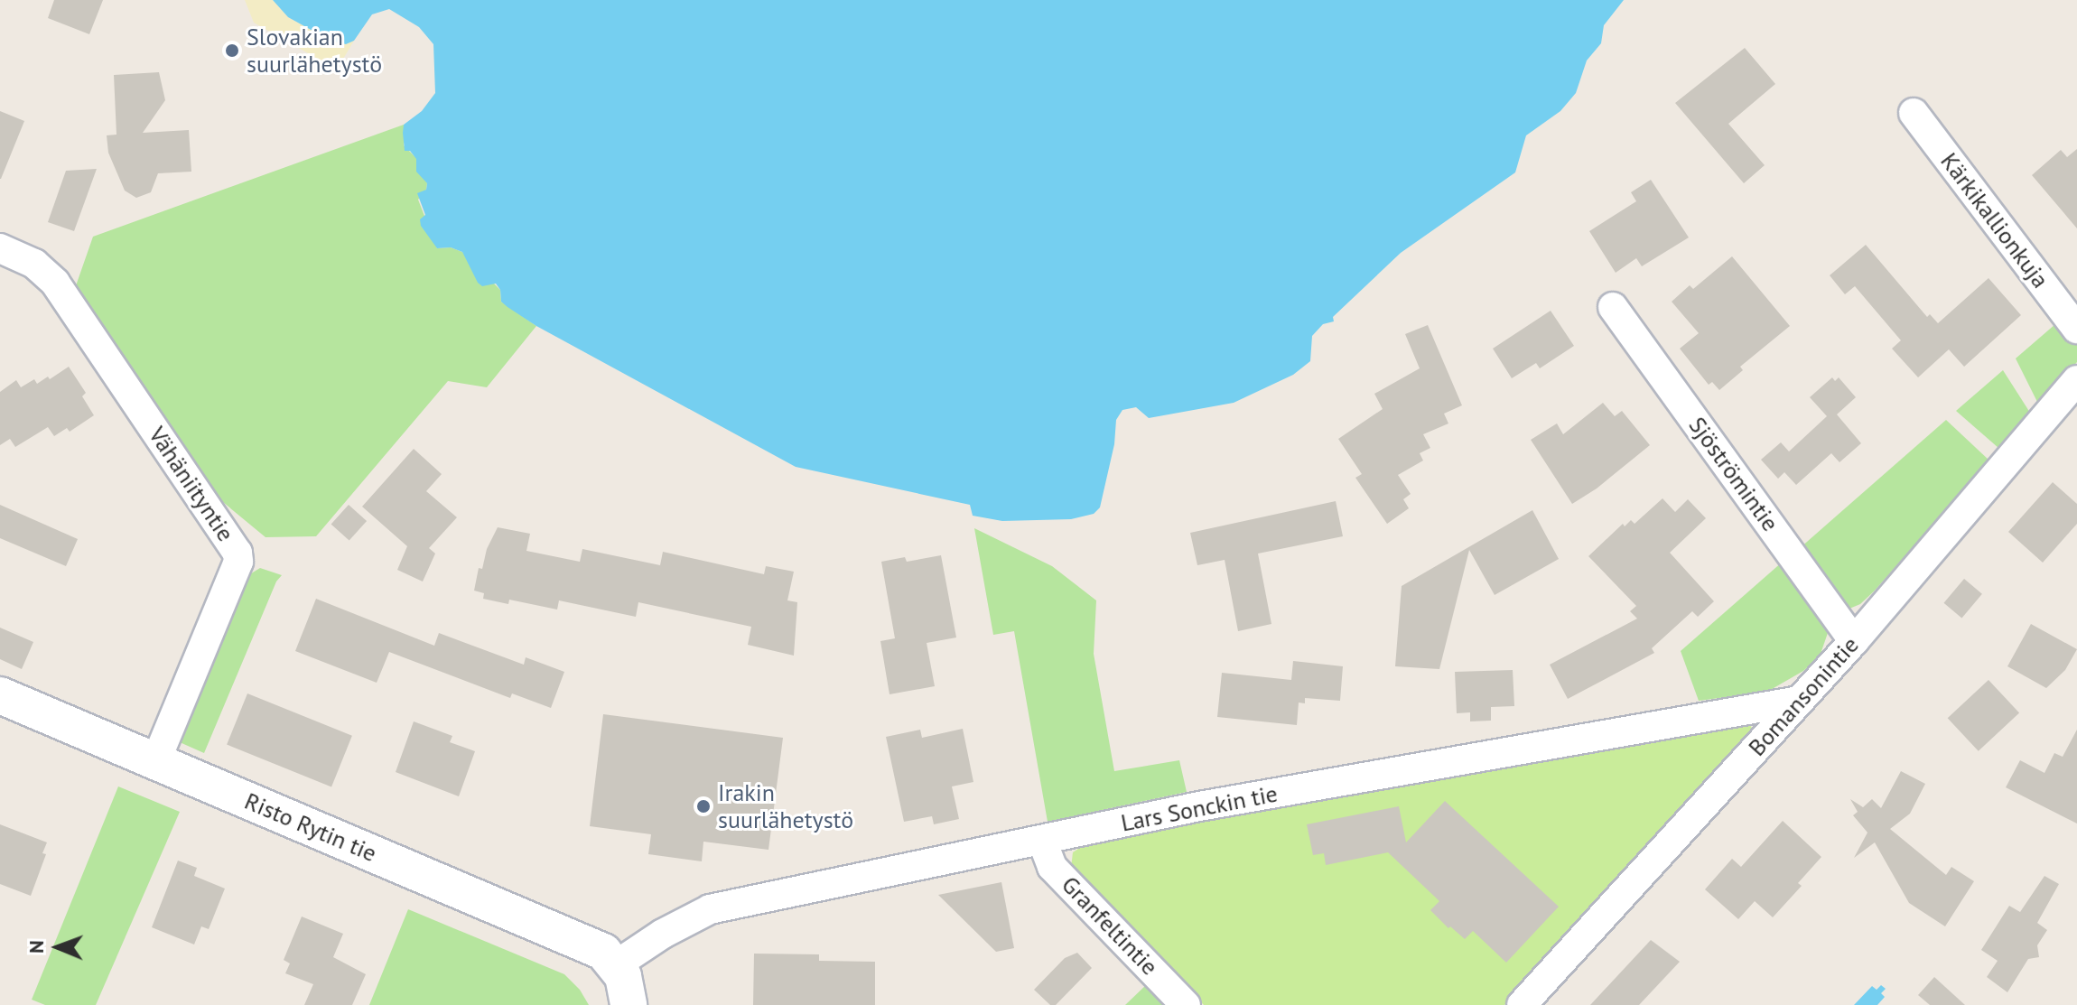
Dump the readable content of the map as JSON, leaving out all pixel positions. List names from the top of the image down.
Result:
{
  "streets": {
    "street": [
      "Kärkikallionkuja",
      "Sjöströmintie",
      "Vähäniityntie",
      "Bomansonintie",
      "Lars Sonckin tie",
      "Risto Rytin tie",
      "Granfeltintie"
    ]
  },
  "crossings": [
    ["Sjöströmintie", "Bomansonintie"],
    ["Vähäniityntie", "Risto Rytin tie"],
    ["Bomansonintie", "Lars Sonckin tie"],
    ["Lars Sonckin tie", "Risto Rytin tie"],
    ["Lars Sonckin tie", "Granfeltintie"]
  ],
  "places": ["Slovakian suurlähetystö", "Irakin suurlähetystö"],
  "north": "left"
}
